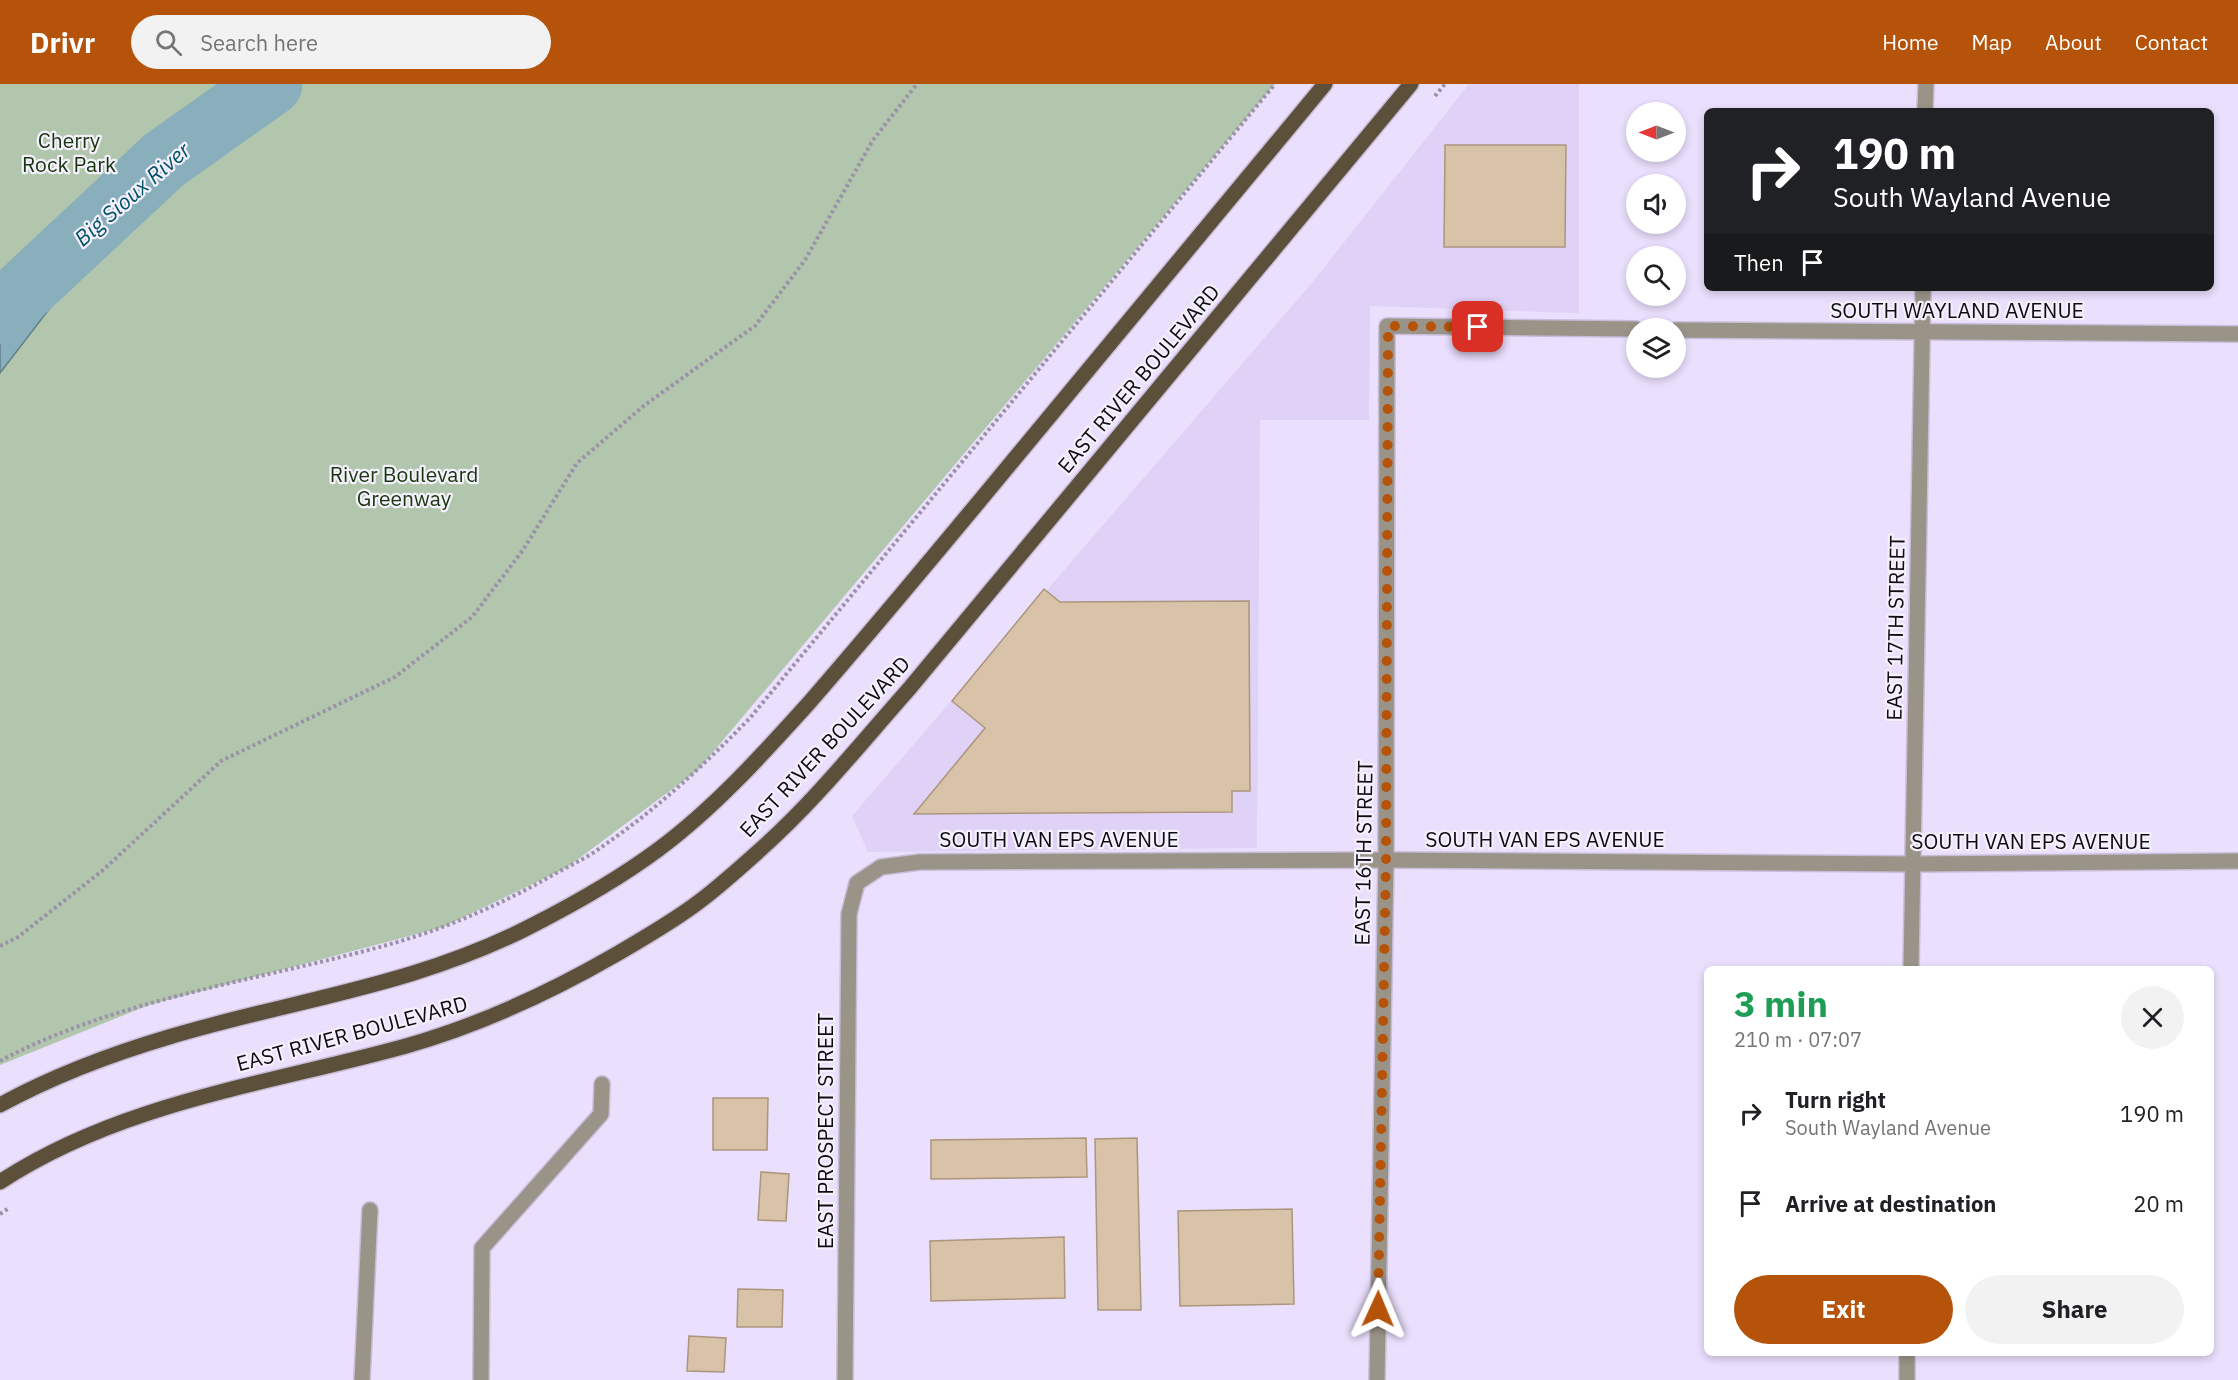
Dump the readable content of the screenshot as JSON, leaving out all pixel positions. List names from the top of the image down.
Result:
{
  "streets": {
    "main road": ["EAST RIVER BOULEVARD"],
    "street": [
      "SOUTH WAYLAND AVENUE",
      "EAST 17TH STREET",
      "SOUTH VAN EPS AVENUE",
      "EAST 16TH STREET",
      "EAST PROSPECT STREET"
    ]
  },
  "crossings": [
    ["SOUTH WAYLAND AVENUE", "EAST 17TH STREET"],
    ["EAST 17TH STREET", "SOUTH VAN EPS AVENUE"],
    ["SOUTH VAN EPS AVENUE", "EAST 16TH STREET"],
    ["SOUTH VAN EPS AVENUE", "EAST PROSPECT STREET"]
  ],
  "water": ["Big Sioux River"],
  "parks": ["Cherry Rock Park", "River Boulevard Greenway"],
  "north": "left",
  "page": {
    "header": "Drivr",
    "search": "Search here",
    "nav": [
      "Home",
      "Map",
      "About",
      "Contact"
    ],
    "turn": ["190 m", "South Wayland Avenue"],
    "then": "Then",
    "heading": ["3 min", "210 m · 07:07"],
    "list": [
      {
        "name": "Turn right",
        "note": "South Wayland Avenue",
        "value": "190 m"
      },
      {
        "name": "Arrive at destination",
        "value": "20 m"
      }
    ],
    "buttons": ["Exit", "Share"]
  }
}
